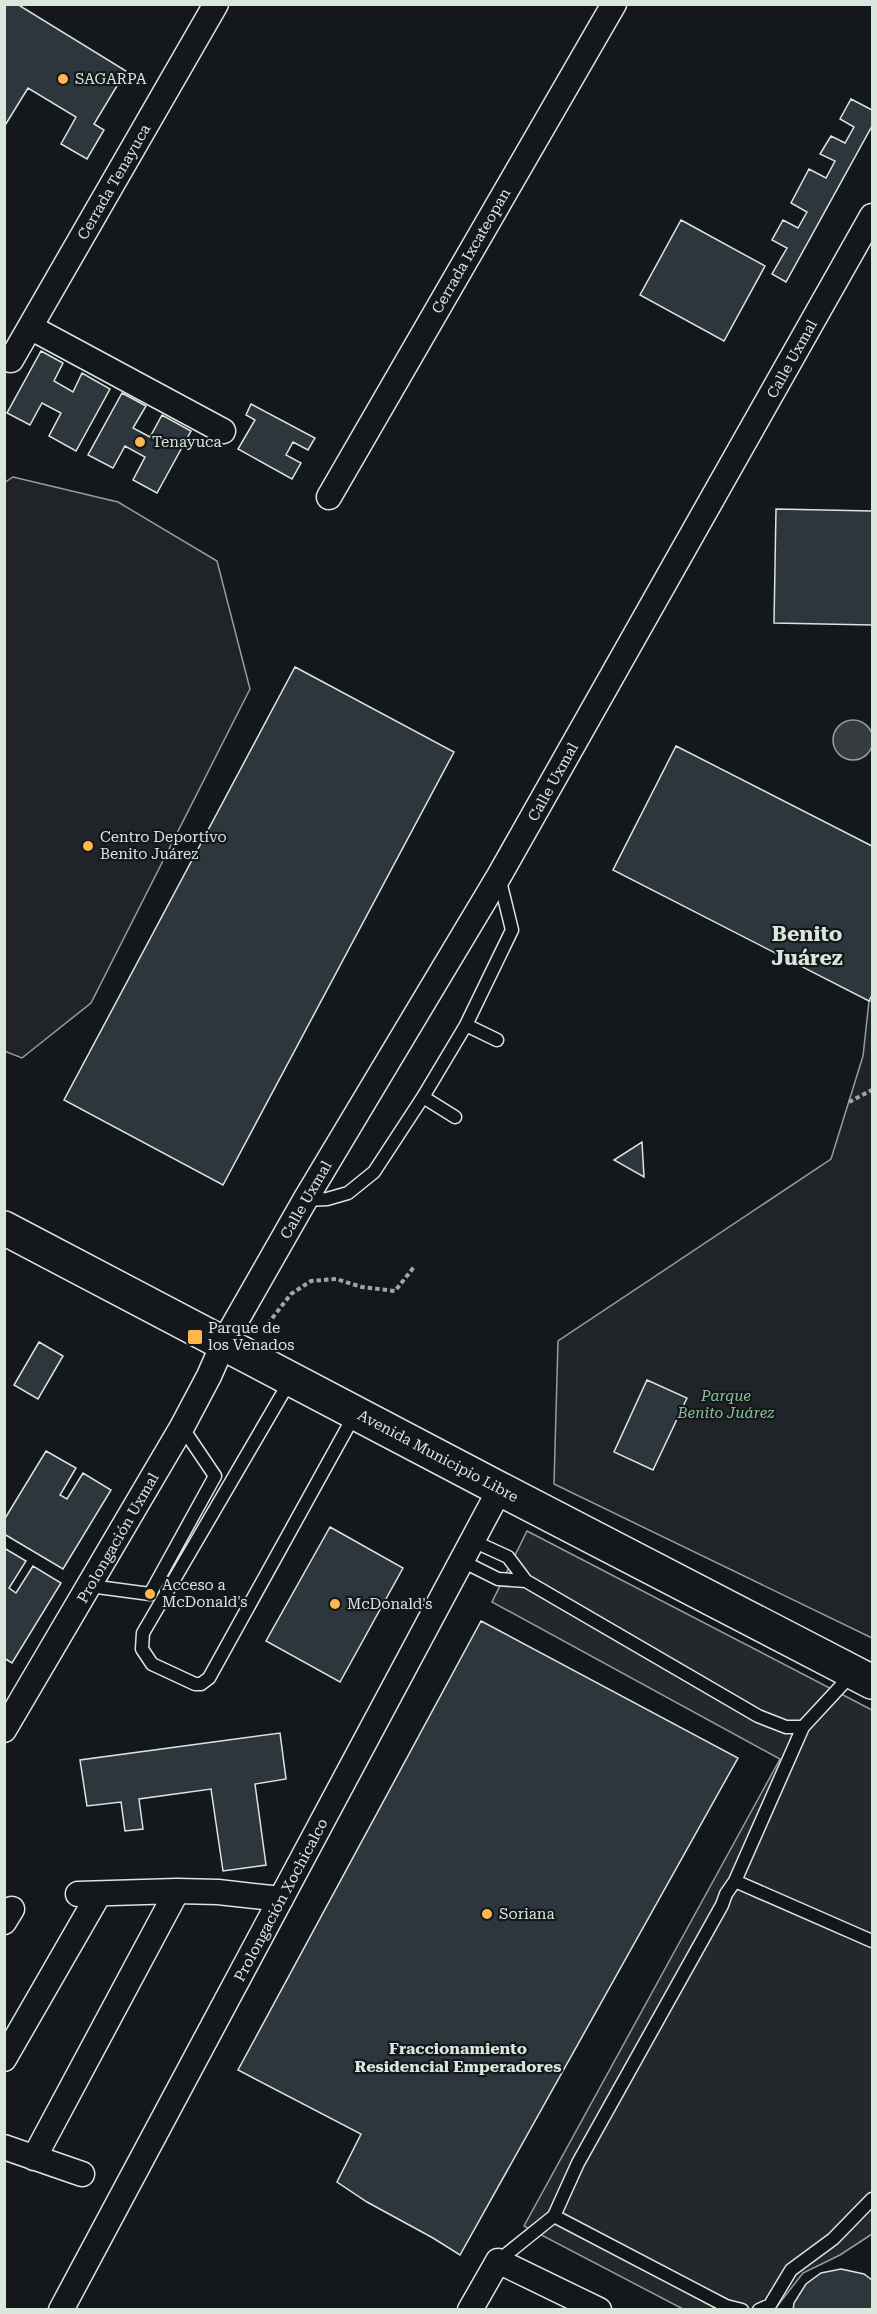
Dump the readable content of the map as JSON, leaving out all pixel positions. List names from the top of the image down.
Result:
{
  "streets": {
    "main road": ["Avenida Municipio Libre"],
    "street": [
      "Cerrada Tenayuca",
      "Cerrada Ixcateopan",
      "Calle Uxmal",
      "Prolongación Uxmal",
      "Prolongación Xochicalco"
    ]
  },
  "crossings": [
    ["Calle Uxmal", "Avenida Municipio Libre"],
    ["Calle Uxmal", "Prolongación Uxmal"],
    ["Avenida Municipio Libre", "Prolongación Uxmal"],
    ["Avenida Municipio Libre", "Prolongación Xochicalco"]
  ],
  "districts": ["Benito Juárez", "Fraccionamiento Residencial Emperadores"],
  "parks": ["Parque Benito Juárez"],
  "places": {
    "other": [
      "SAGARPA",
      "Tenayuca",
      "Centro Deportivo Benito Juárez",
      "Acceso a McDonald's",
      "McDonald's",
      "Soriana"
    ],
    "transit": ["Parque de los Venados"]
  }
}
